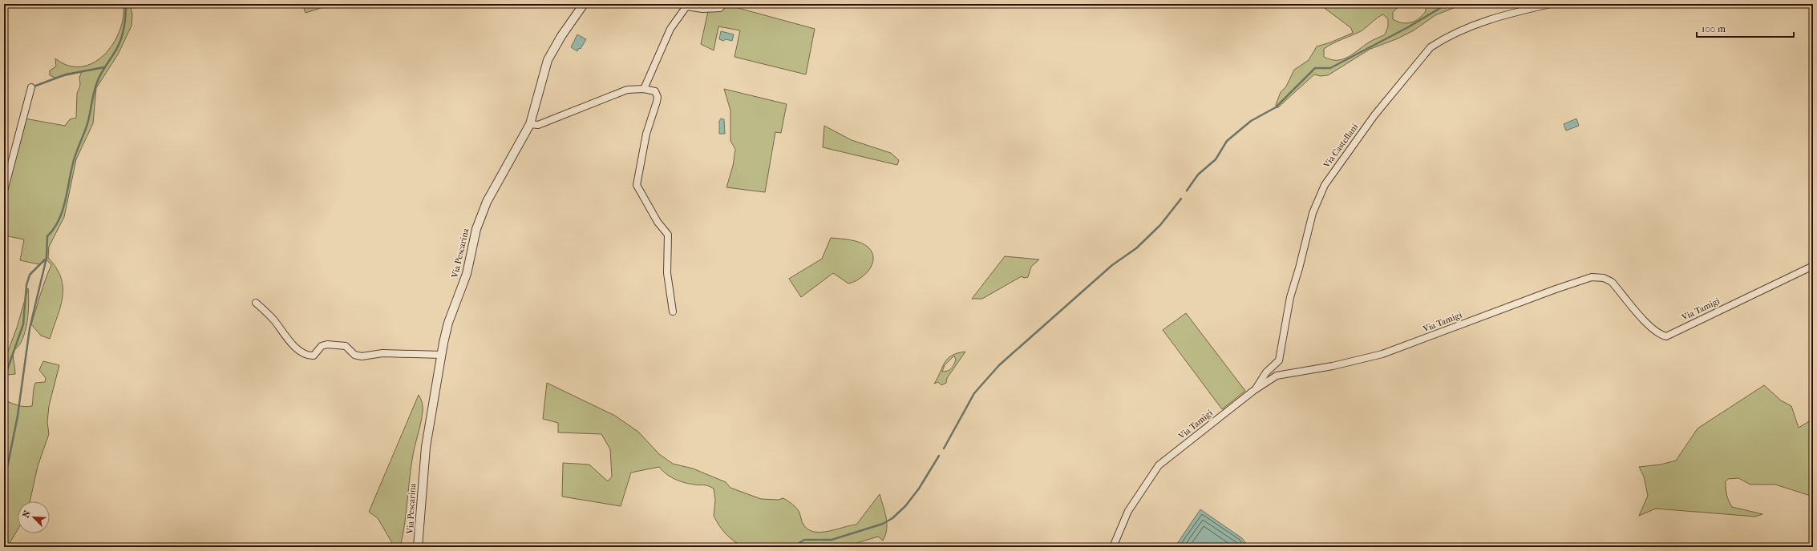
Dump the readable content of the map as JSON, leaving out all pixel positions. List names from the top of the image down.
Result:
{
  "streets": {
    "street": ["Via Castellani", "Via Pescarina", "Via Tamigi"]
  },
  "crossings": [
    ["Via Castellani", "Via Tamigi"]
  ],
  "scale_bar": "100 m",
  "north": "top left"
}
